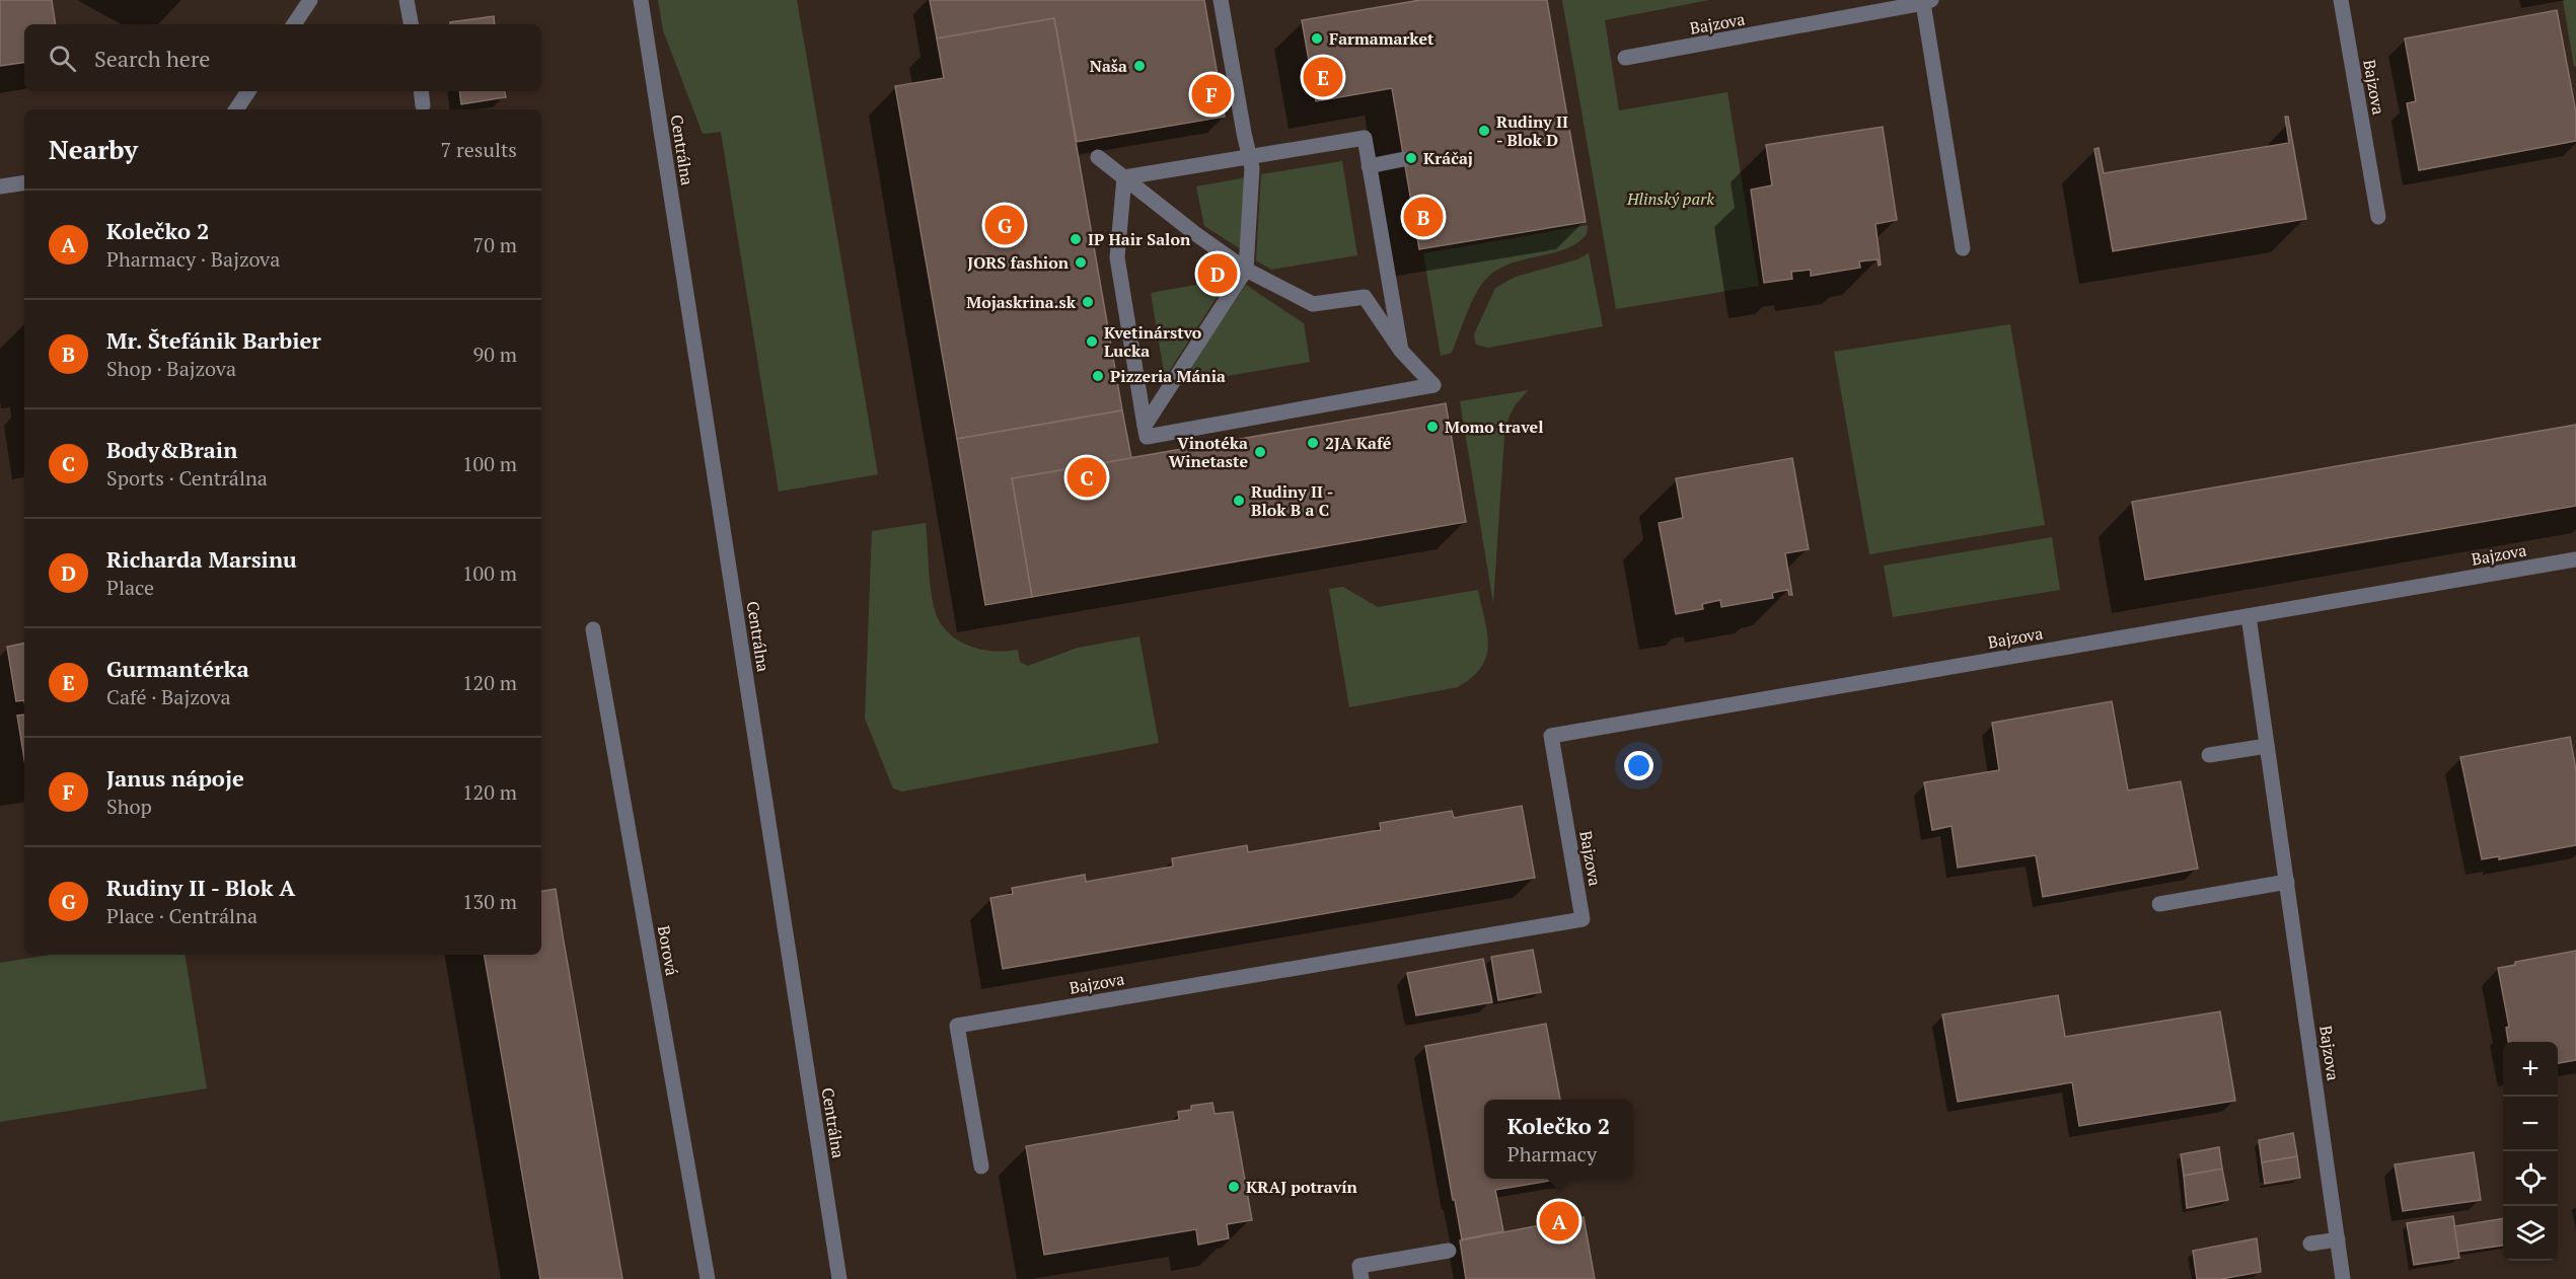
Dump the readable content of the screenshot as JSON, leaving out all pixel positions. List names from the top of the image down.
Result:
{
  "streets": {
    "street": ["Bajzova", "Centrálna", "Borová"]
  },
  "parks": ["Hlinský park"],
  "places": [
    "Farmamarket",
    "Naša",
    "Rudiny II - Blok D",
    "Kráčaj",
    "IP Hair Salon",
    "JORS fashion",
    "Mojaskrina.sk",
    "Kvetinárstvo Lucka",
    "Pizzeria Mánia",
    "Momo travel",
    "2JA Kafé",
    "Vinotéka Winetaste",
    "Rudiny II - Blok B a C",
    "KRAJ potravín"
  ],
  "page": {
    "search": "Search here",
    "pins": [
      "E",
      "F",
      "B",
      "G",
      "D",
      "C",
      "A"
    ],
    "heading": ["Nearby", "7 results"],
    "list": [
      {
        "mark": "A",
        "name": "Kolečko 2",
        "note": "Pharmacy · Bajzova",
        "value": "70 m"
      },
      {
        "mark": "B",
        "name": "Mr. Štefánik Barbier",
        "note": "Shop · Bajzova",
        "value": "90 m"
      },
      {
        "mark": "C",
        "name": "Body&Brain",
        "note": "Sports · Centrálna",
        "value": "100 m"
      },
      {
        "mark": "D",
        "name": "Richarda Marsinu",
        "note": "Place",
        "value": "100 m"
      },
      {
        "mark": "E",
        "name": "Gurmantérka",
        "note": "Café · Bajzova",
        "value": "120 m"
      },
      {
        "mark": "F",
        "name": "Janus nápoje",
        "note": "Shop",
        "value": "120 m"
      },
      {
        "mark": "G",
        "name": "Rudiny II - Blok A",
        "note": "Place · Centrálna",
        "value": "130 m"
      }
    ],
    "map_buttons": ["+", "−"],
    "popup": ["Kolečko 2", "Pharmacy"]
  }
}
